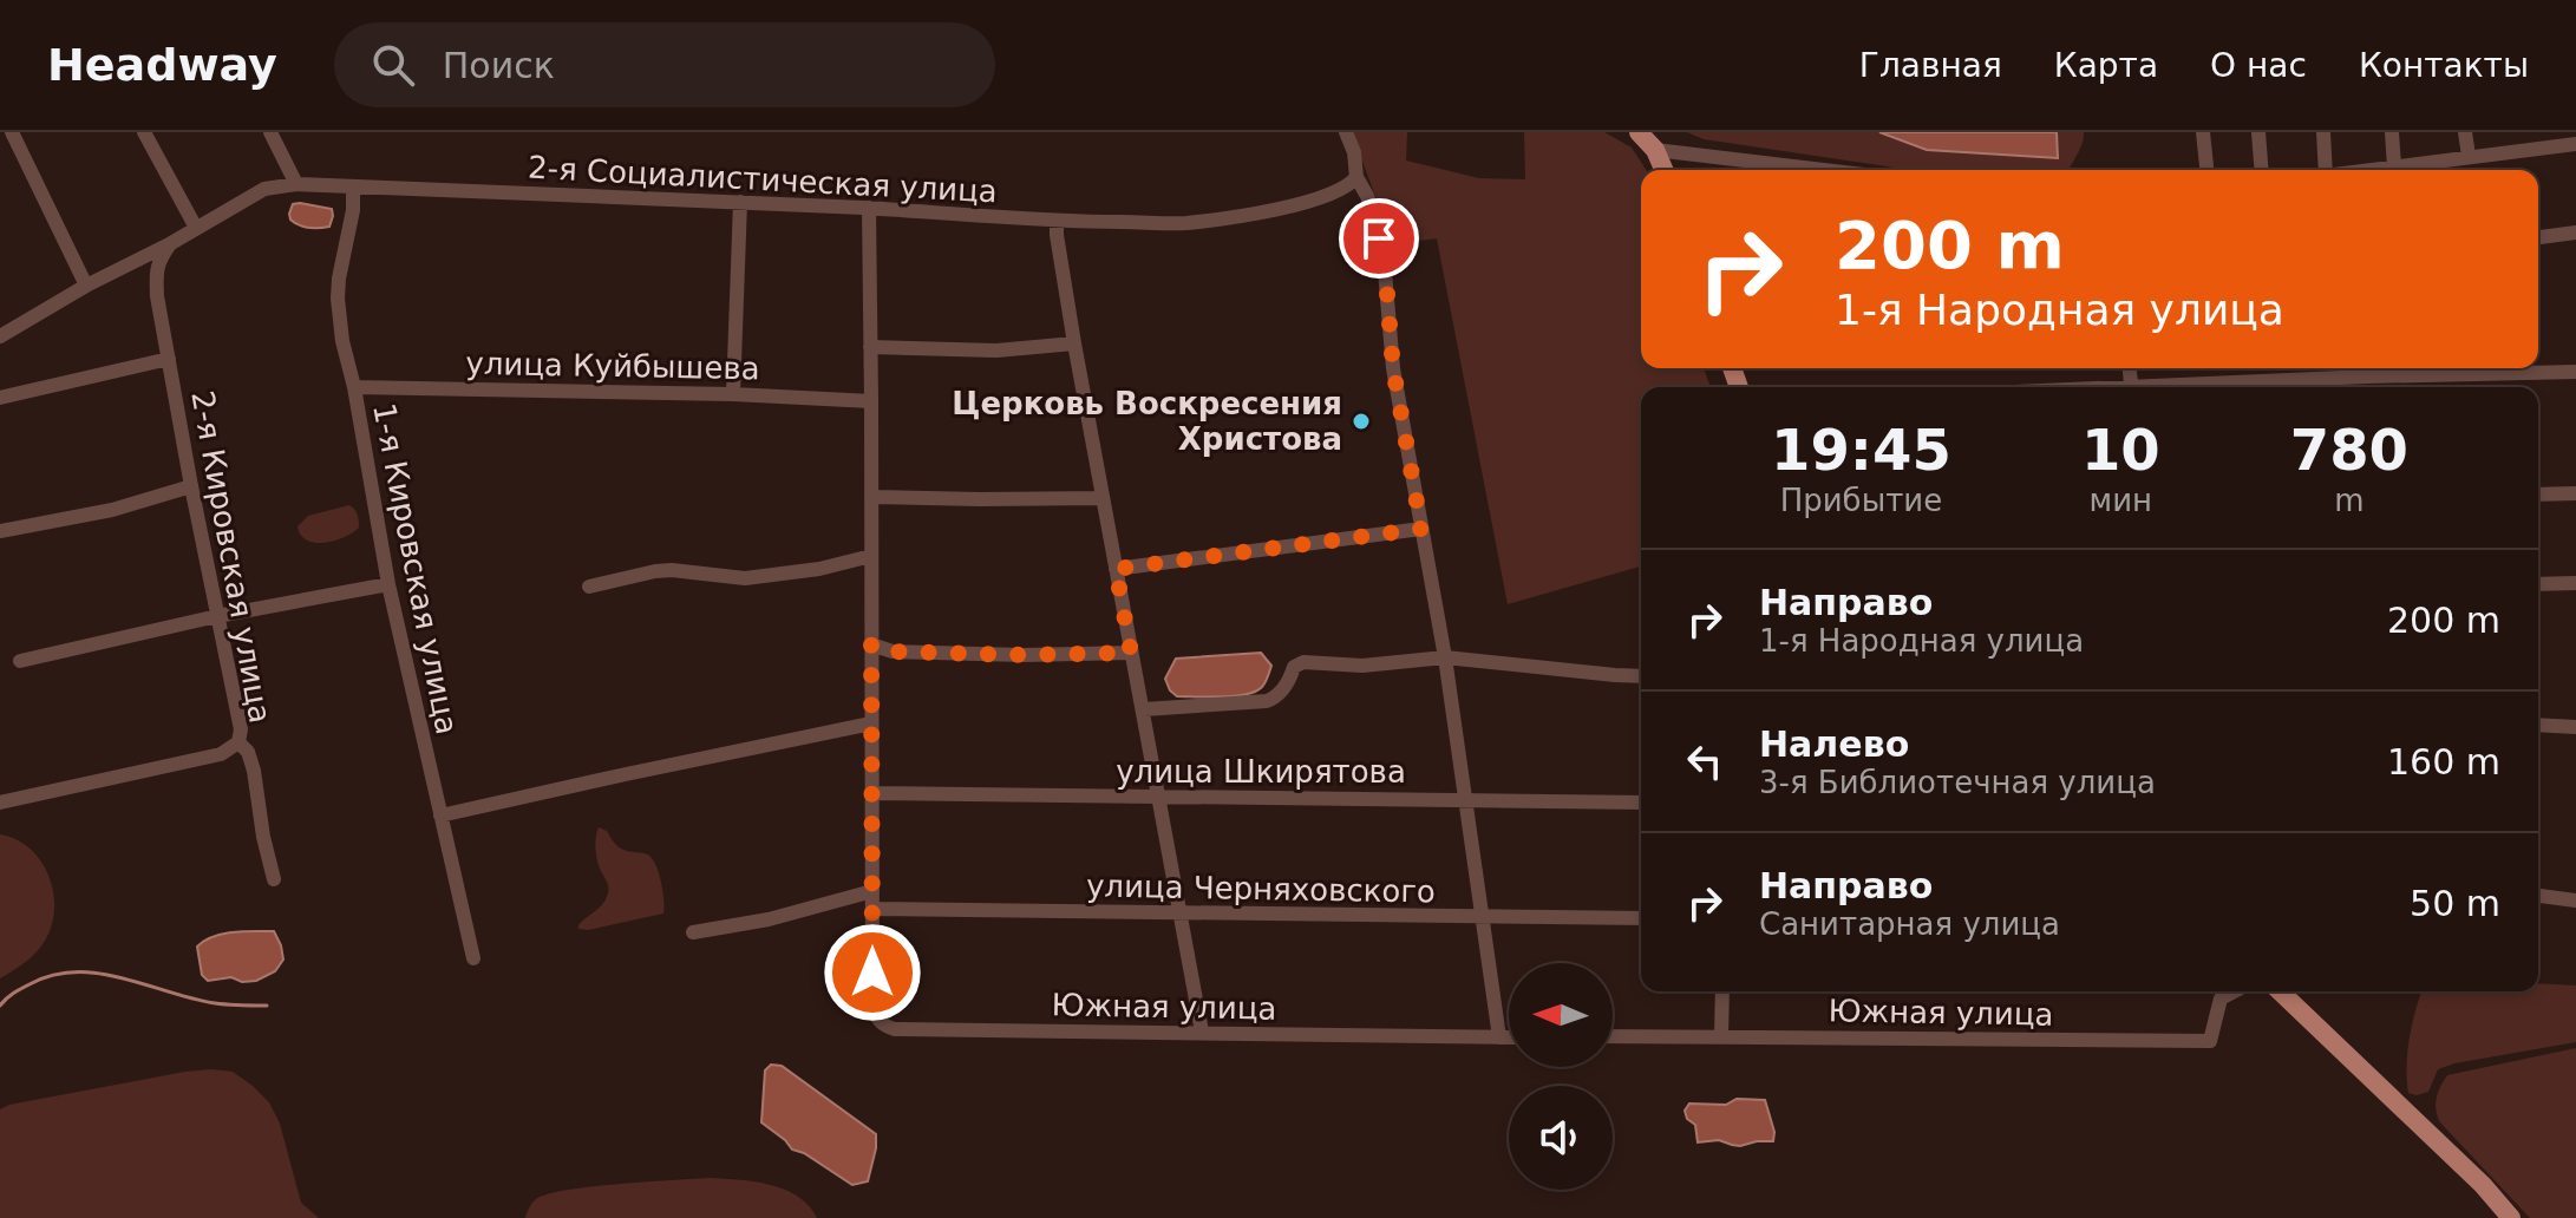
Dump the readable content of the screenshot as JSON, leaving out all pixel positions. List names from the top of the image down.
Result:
{
  "streets": {
    "street": [
      "2-я Социалистическая улица",
      "улица Куйбышева",
      "2-я Кировская улица",
      "1-я Кировская улица",
      "улица Шкирятова",
      "улица Черняховского",
      "Южная улица"
    ]
  },
  "crossings": [
    ["2-я Социалистическая улица", "2-я Кировская улица"],
    ["2-я Социалистическая улица", "1-я Кировская улица"],
    ["улица Куйбышева", "1-я Кировская улица"],
    ["улица Черняховского", "Южная улица"]
  ],
  "places": ["Церковь Воскресения Христова"],
  "north": "left",
  "page": {
    "header": "Headway",
    "search": "Поиск",
    "nav": [
      "Главная",
      "Карта",
      "О нас",
      "Контакты"
    ],
    "turn": ["200 m", "1-я Народная улица"],
    "eta": [
      "19:45",
      "Прибытие",
      "10",
      "мин",
      "780",
      "m"
    ],
    "list": [
      {
        "name": "Направо",
        "note": "1-я Народная улица",
        "value": "200 m"
      },
      {
        "name": "Налево",
        "note": "3-я Библиотечная улица",
        "value": "160 m"
      },
      {
        "name": "Направо",
        "note": "Санитарная улица",
        "value": "50 m"
      }
    ]
  }
}
